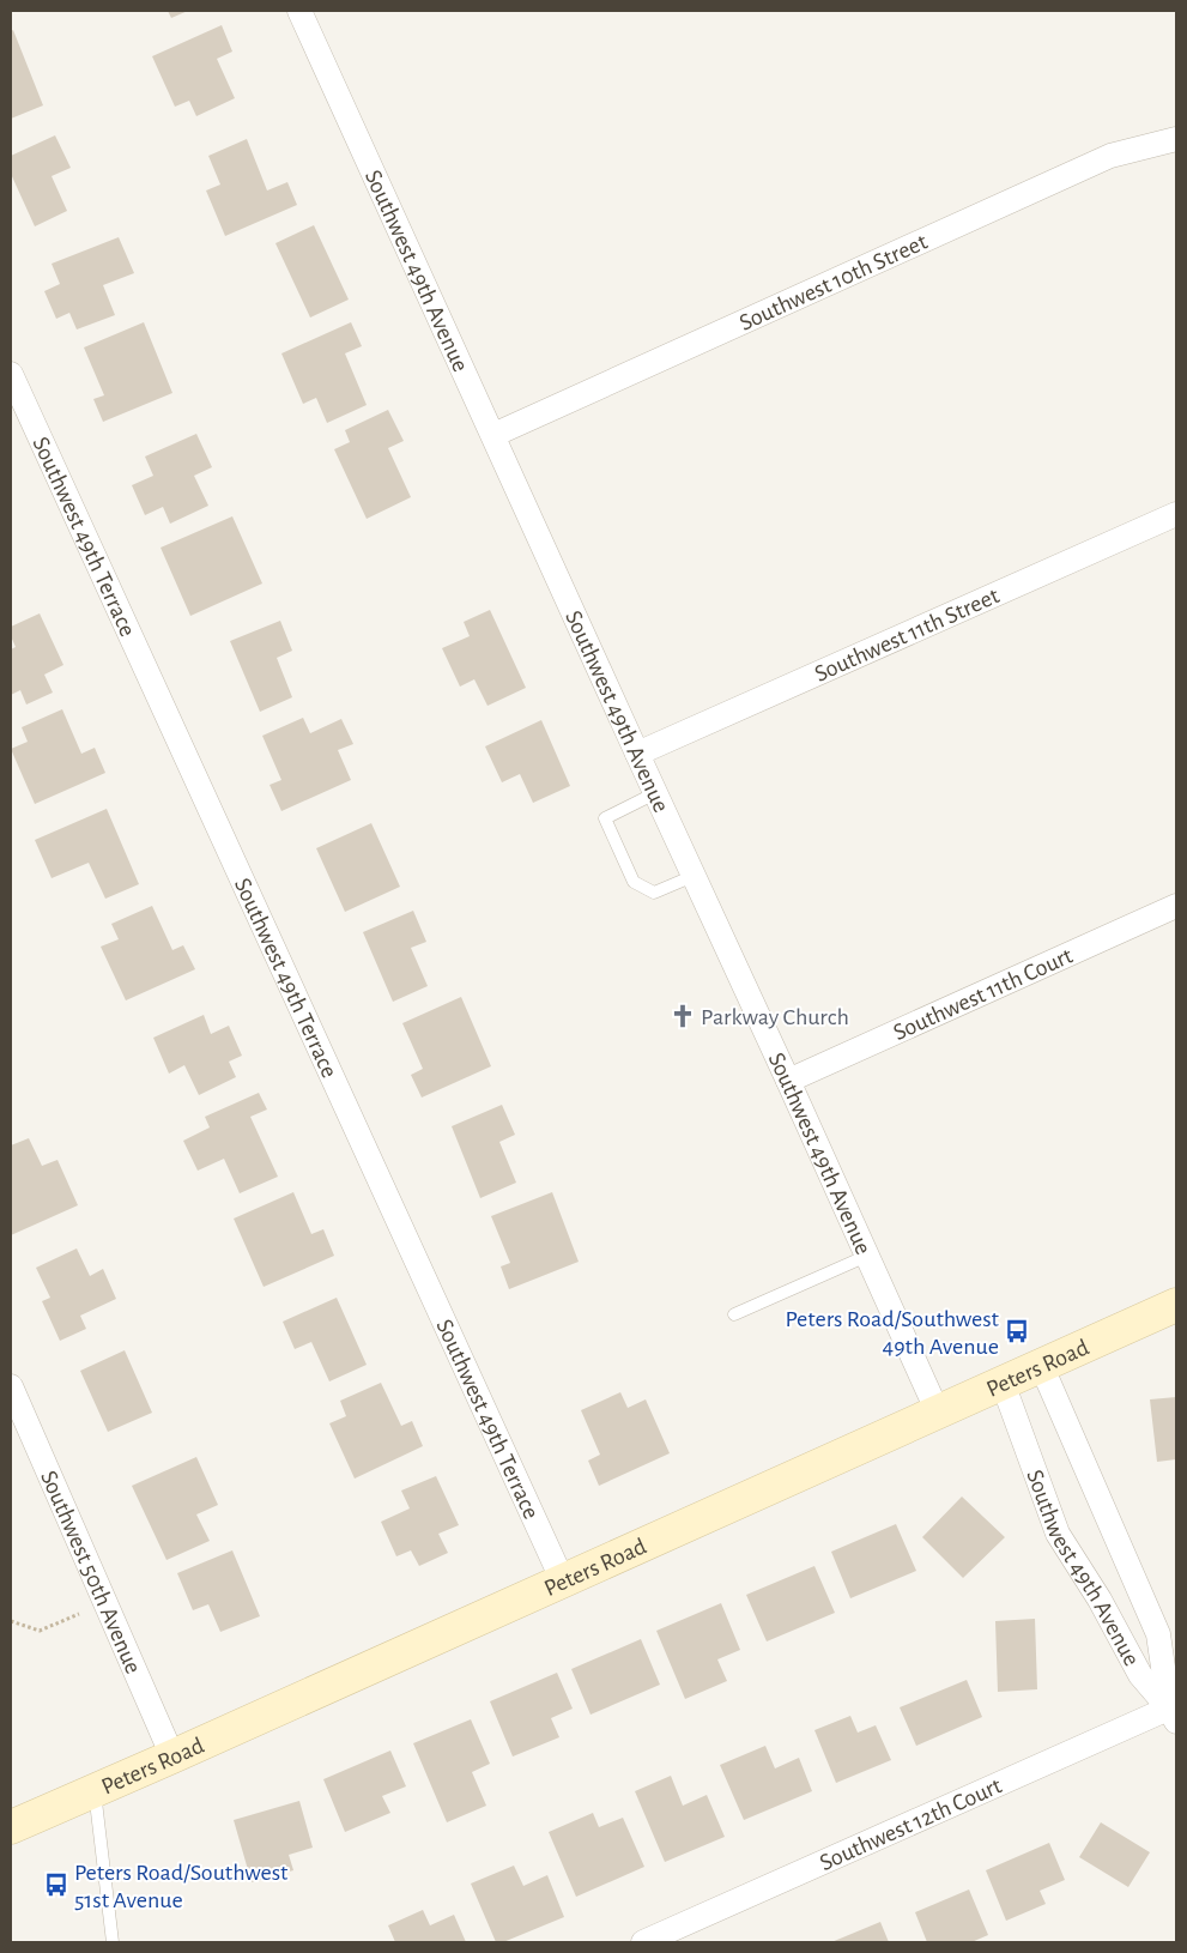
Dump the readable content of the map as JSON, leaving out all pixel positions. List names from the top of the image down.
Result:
{
  "streets": {
    "main road": ["Peters Road"],
    "street": [
      "Southwest 49th Avenue",
      "Southwest 10th Street",
      "Southwest 49th Terrace",
      "Southwest 11th Street",
      "Southwest 11th Court",
      "Southwest 50th Avenue",
      "Southwest 12th Court"
    ]
  },
  "crossings": [
    ["Southwest 49th Avenue", "Southwest 10th Street"],
    ["Southwest 49th Avenue", "Southwest 11th Street"],
    ["Southwest 49th Avenue", "Southwest 11th Court"],
    ["Southwest 49th Avenue", "Peters Road"],
    ["Southwest 49th Avenue", "Southwest 12th Court"],
    ["Southwest 49th Terrace", "Peters Road"],
    ["Peters Road", "Southwest 50th Avenue"]
  ],
  "places": {
    "church": ["Parkway Church"],
    "bus stop": ["Peters Road/Southwest 49th Avenue", "Peters Road/Southwest 51st Avenue"]
  }
}
